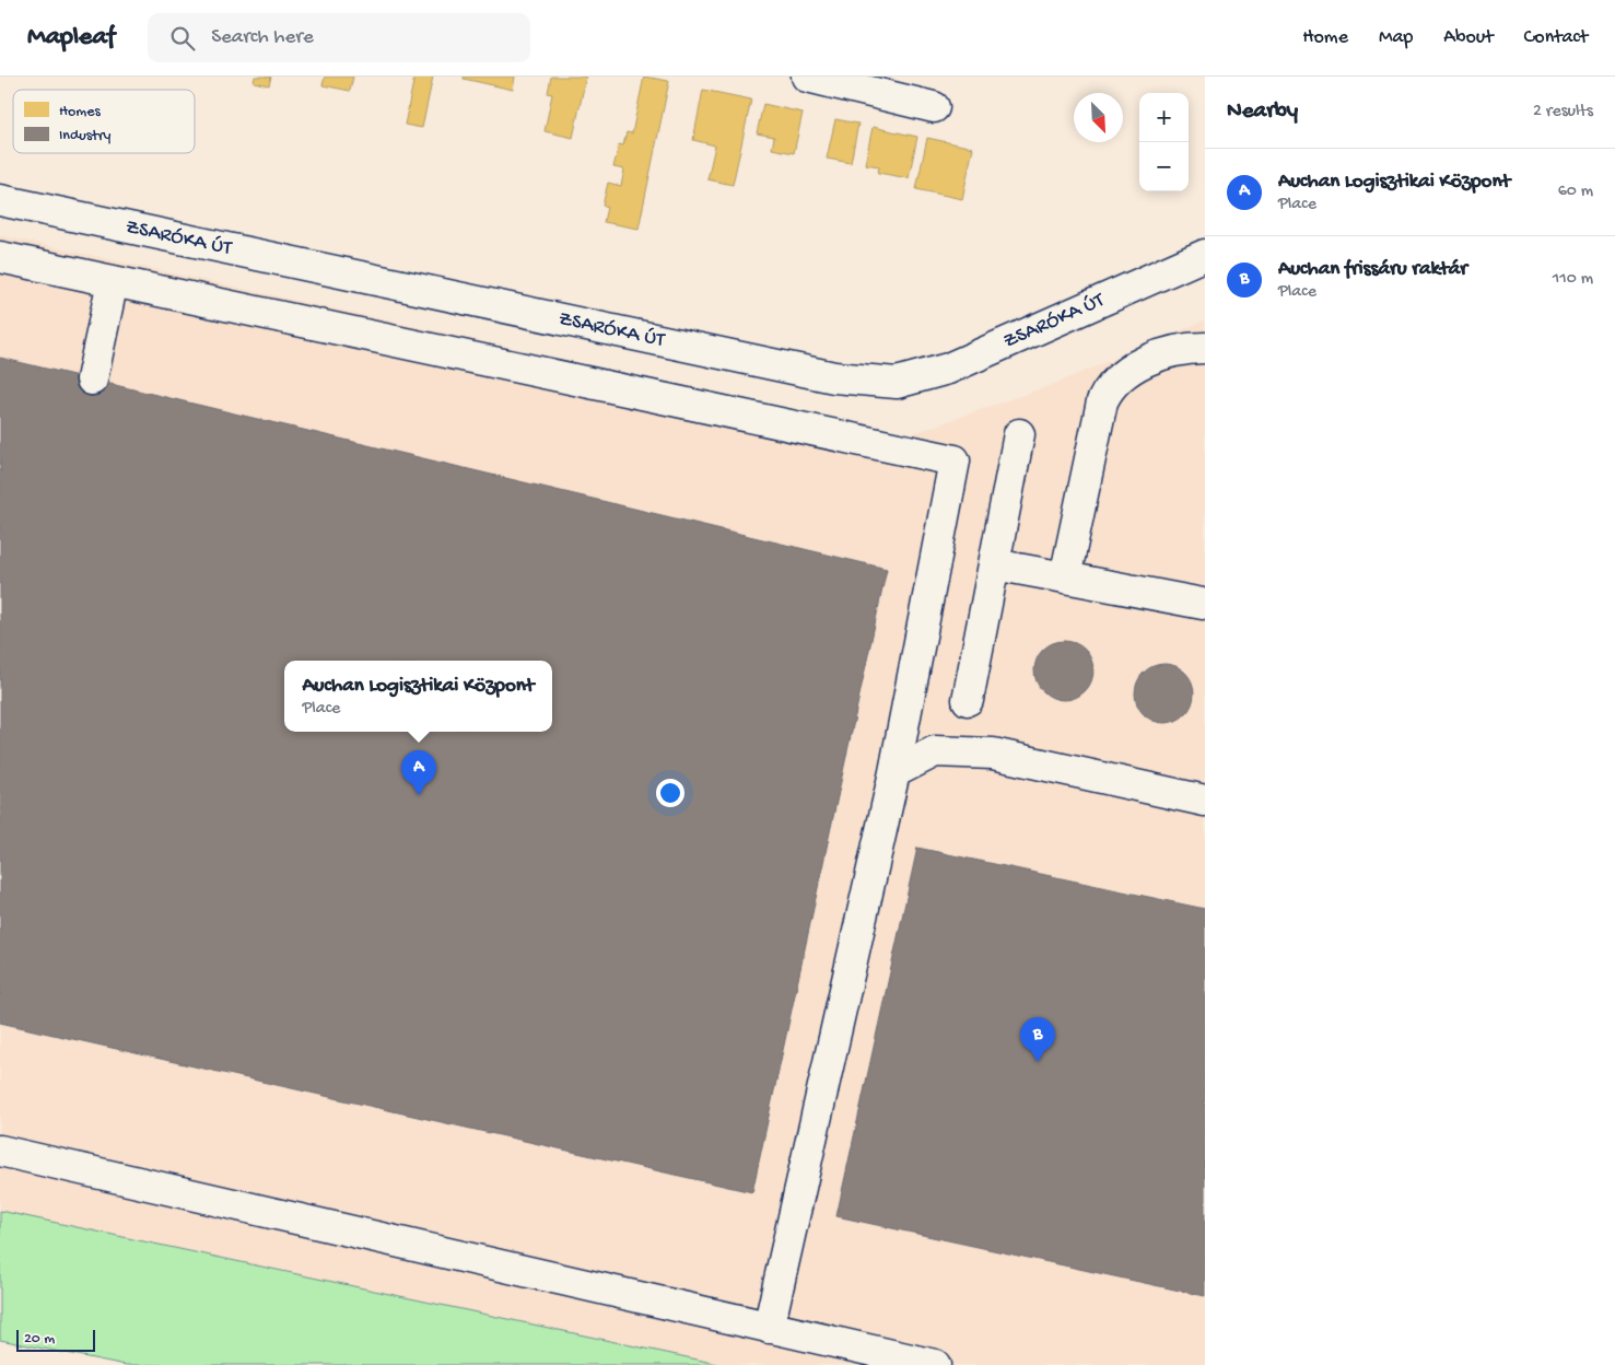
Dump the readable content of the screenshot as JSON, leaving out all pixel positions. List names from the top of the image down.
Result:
{
  "streets": {
    "street": ["ZSARÓKA ÚT"]
  },
  "legend": ["Homes", "Industry"],
  "scale_bar": "20 m",
  "north": "bottom right",
  "page": {
    "header": "Mapleaf",
    "search": "Search here",
    "nav": [
      "Home",
      "Map",
      "About",
      "Contact"
    ],
    "heading": ["Nearby", "2 results"],
    "map_buttons": ["+", "−"],
    "list": [
      {
        "mark": "A",
        "name": "Auchan Logisztikai Központ",
        "note": "Place",
        "value": "60 m"
      },
      {
        "mark": "B",
        "name": "Auchan frissáru raktár",
        "note": "Place",
        "value": "110 m"
      }
    ],
    "popup": ["Auchan Logisztikai Központ", "Place"],
    "pins": ["A", "B"],
    "scale": "20 m"
  }
}
